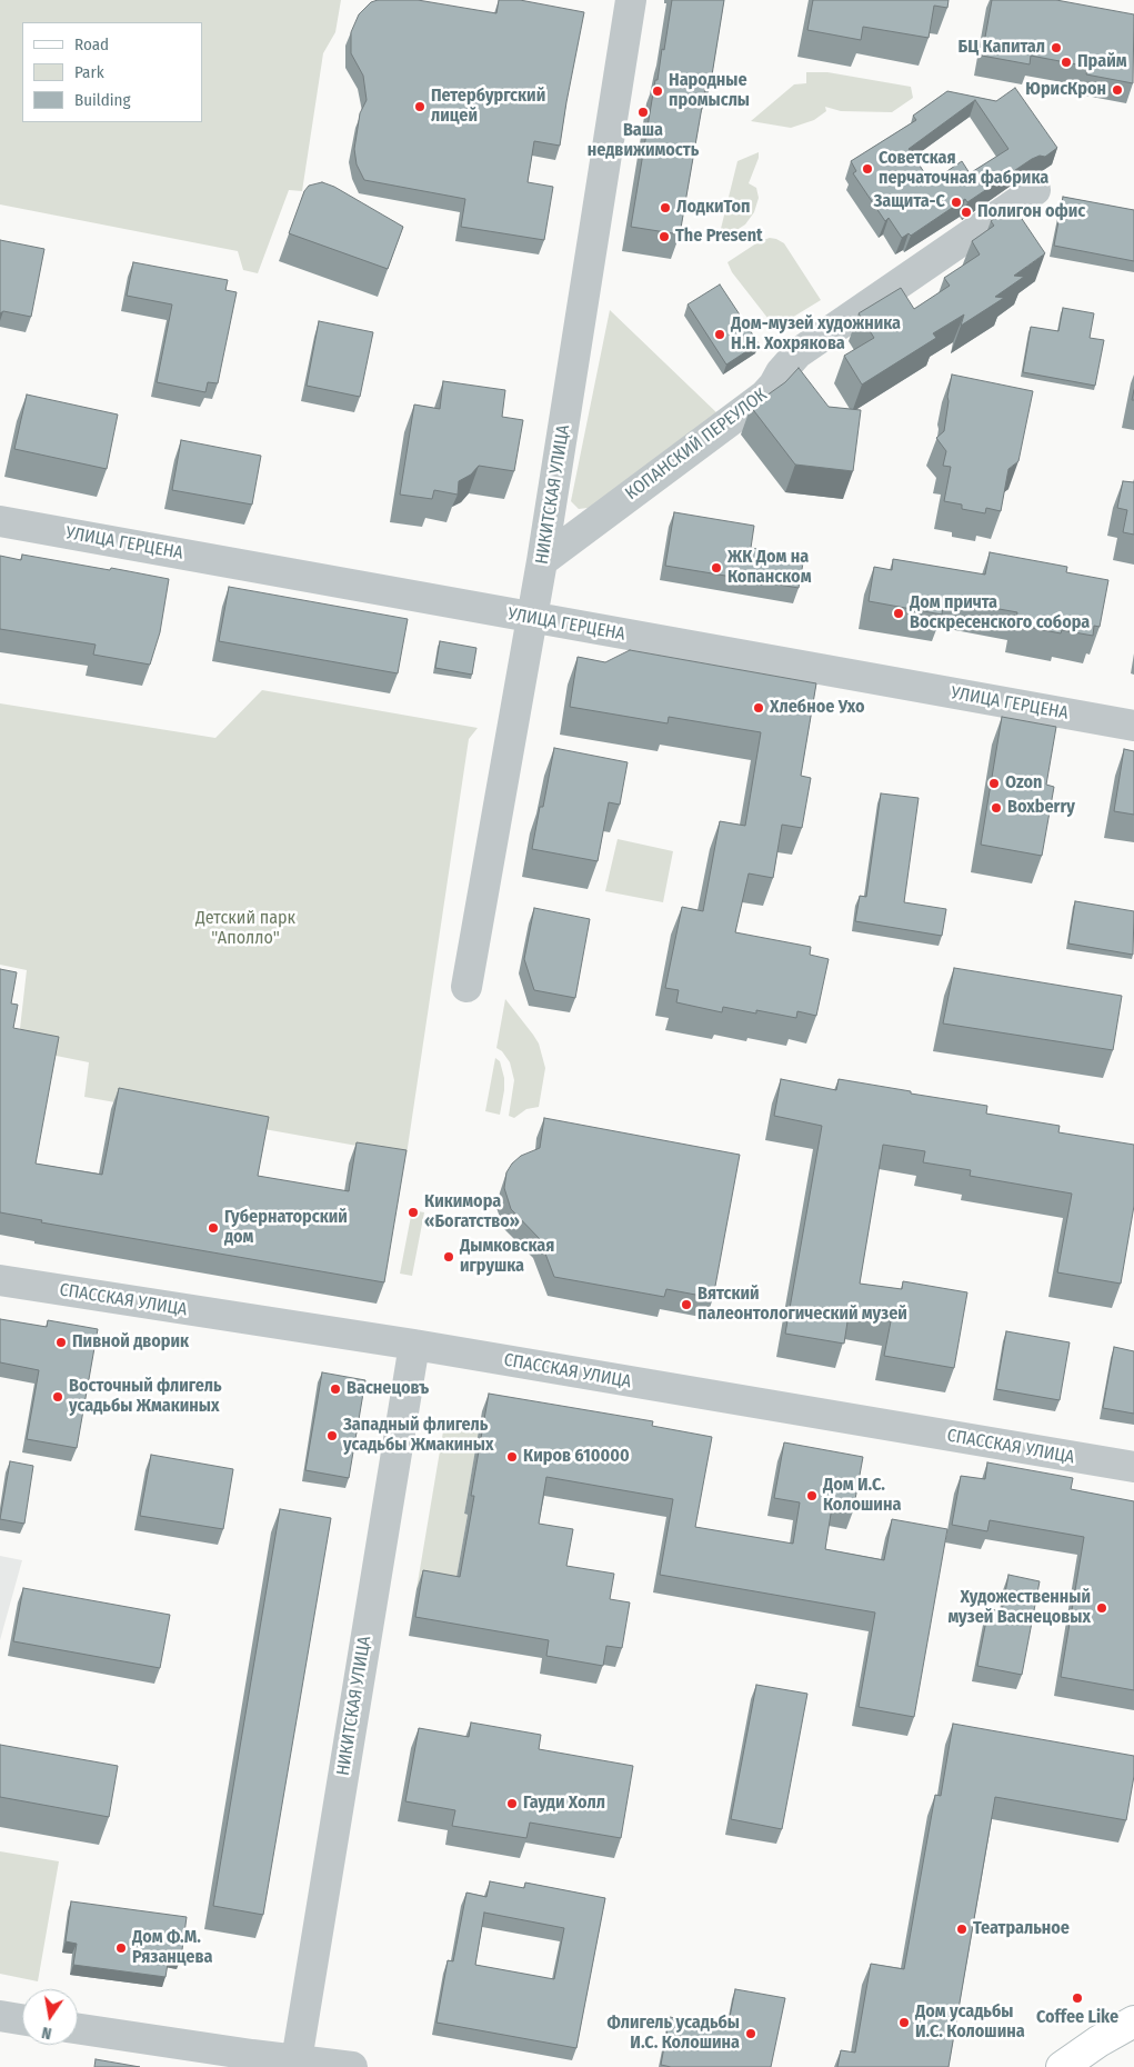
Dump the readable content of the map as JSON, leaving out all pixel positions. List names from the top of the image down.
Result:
{
  "streets": {
    "street": [
      "КОПАНСКИЙ ПЕРЕУЛОК",
      "НИКИТСКАЯ УЛИЦА",
      "УЛИЦА ГЕРЦЕНА",
      "СПАССКАЯ УЛИЦА"
    ]
  },
  "crossings": [
    ["КОПАНСКИЙ ПЕРЕУЛОК", "НИКИТСКАЯ УЛИЦА"],
    ["НИКИТСКАЯ УЛИЦА", "УЛИЦА ГЕРЦЕНА"],
    ["НИКИТСКАЯ УЛИЦА", "СПАССКАЯ УЛИЦА"]
  ],
  "parks": ["Детский парк \"Аполло\""],
  "places": [
    "БЦ Капитал",
    "Прайм",
    "ЮрисКрон",
    "Народные промыслы",
    "Петербургский лицей",
    "Ваша недвижимость",
    "Советская перчаточная фабрика",
    "Защита-С",
    "ЛодкиТоп",
    "Полигон офис",
    "The Present",
    "Дом-музей художника Н.Н. Хохрякова",
    "ЖК Дом на Копанском",
    "Дом причта Воскресенского собора",
    "Хлебное Ухо",
    "Ozon",
    "Boxberry",
    "Кикимора «Богатство»",
    "Губернаторский дом",
    "Дымковская игрушка",
    "Вятский палеонтологический музей",
    "Пивной дворик",
    "Васнецовъ",
    "Восточный флигель усадьбы Жмакиных",
    "Западный флигель усадьбы Жмакиных",
    "Киров 610000",
    "Дом И.С. Колошина",
    "Художественный музей Васнецовых",
    "Гауди Холл",
    "Театральное",
    "Дом Ф.М. Рязанцева",
    "Coffee Like",
    "Дом усадьбы И.С. Колошина",
    "Флигель усадьбы И.С. Колошина"
  ],
  "legend": ["Road", "Park", "Building"],
  "north": "bottom"
}
